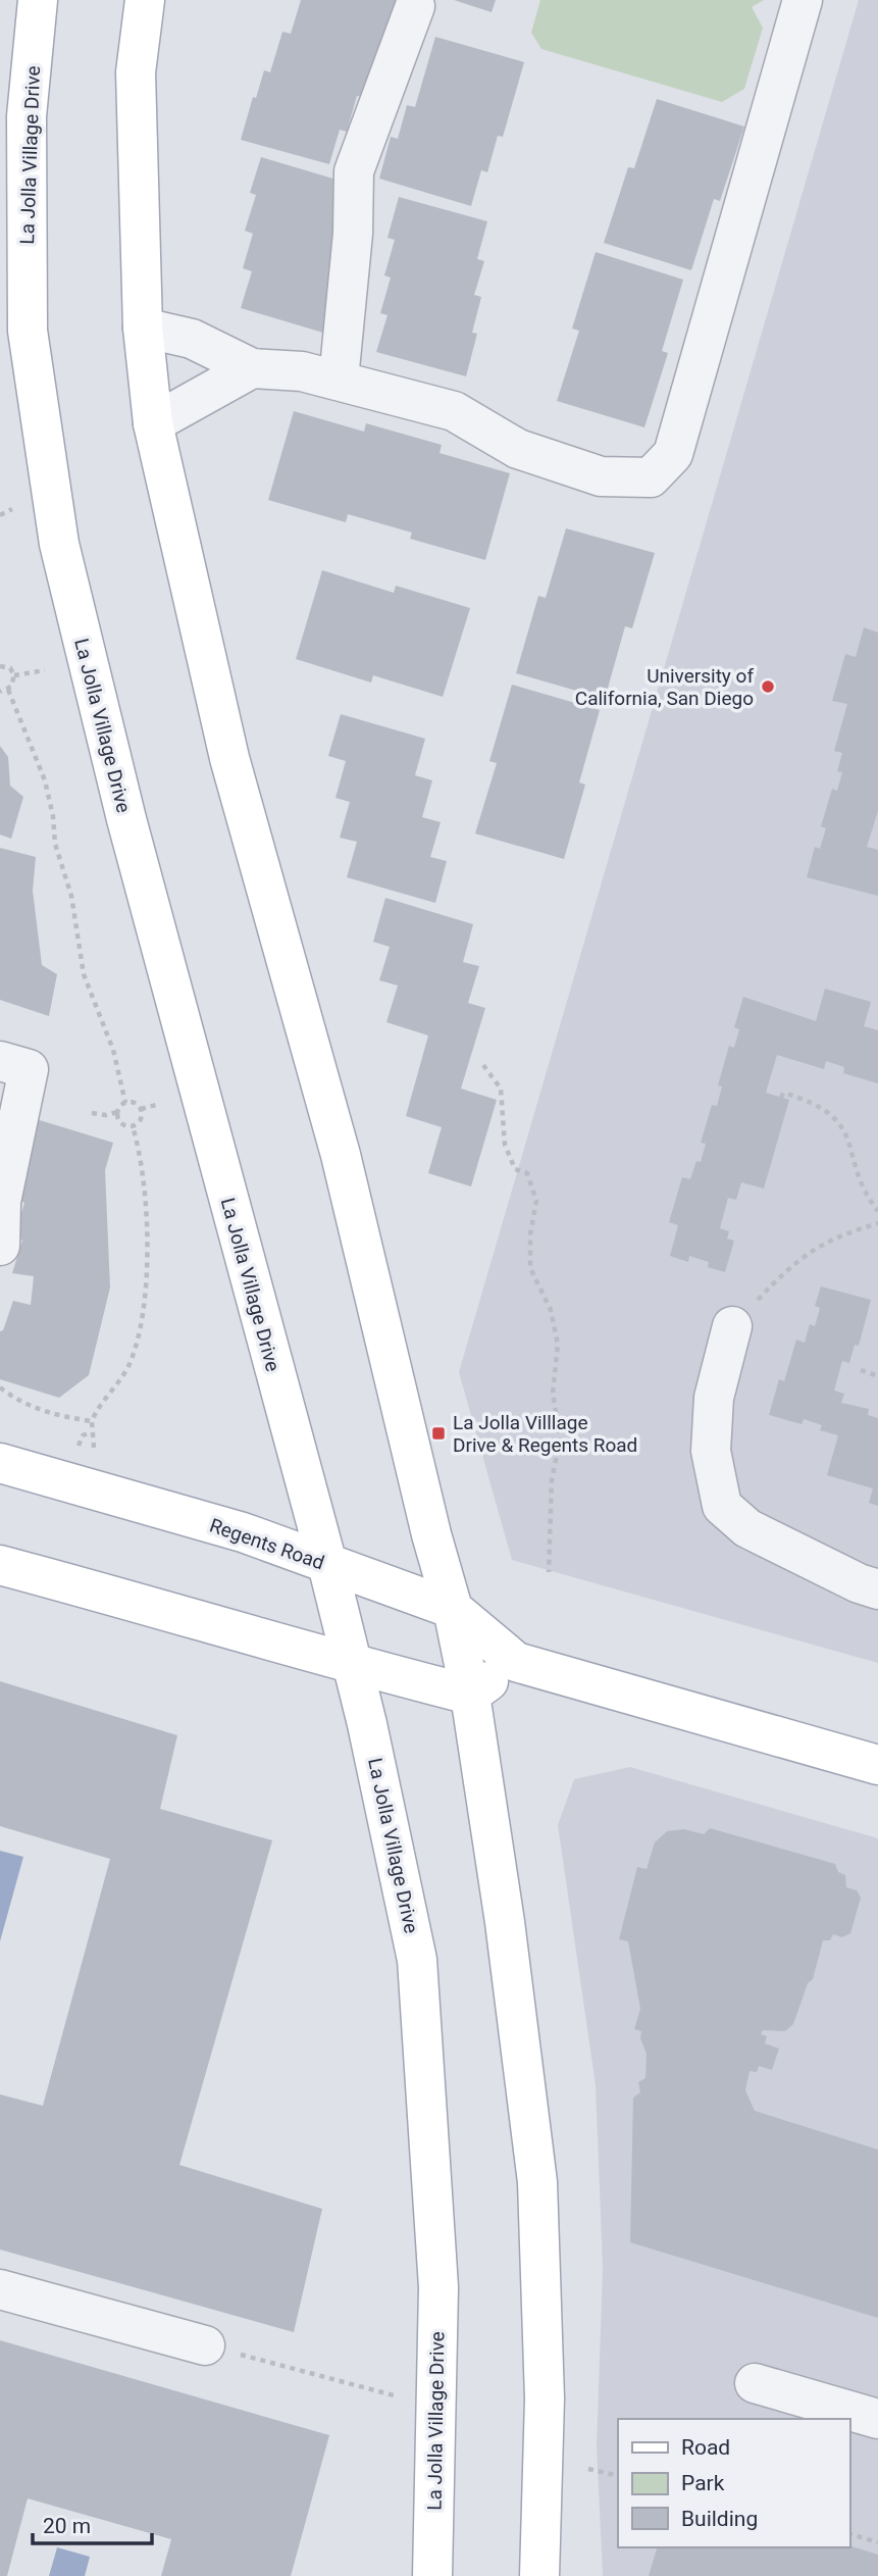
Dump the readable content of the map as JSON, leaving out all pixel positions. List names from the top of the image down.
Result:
{
  "streets": {
    "main road": ["La Jolla Village Drive", "Regents Road"]
  },
  "crossings": [
    ["La Jolla Village Drive", "Regents Road"]
  ],
  "places": {
    "other": ["University of California, San Diego"],
    "transit": ["La Jolla Villlage Drive & Regents Road"]
  },
  "legend": ["Road", "Park", "Building"],
  "scale_bar": "20 m"
}
